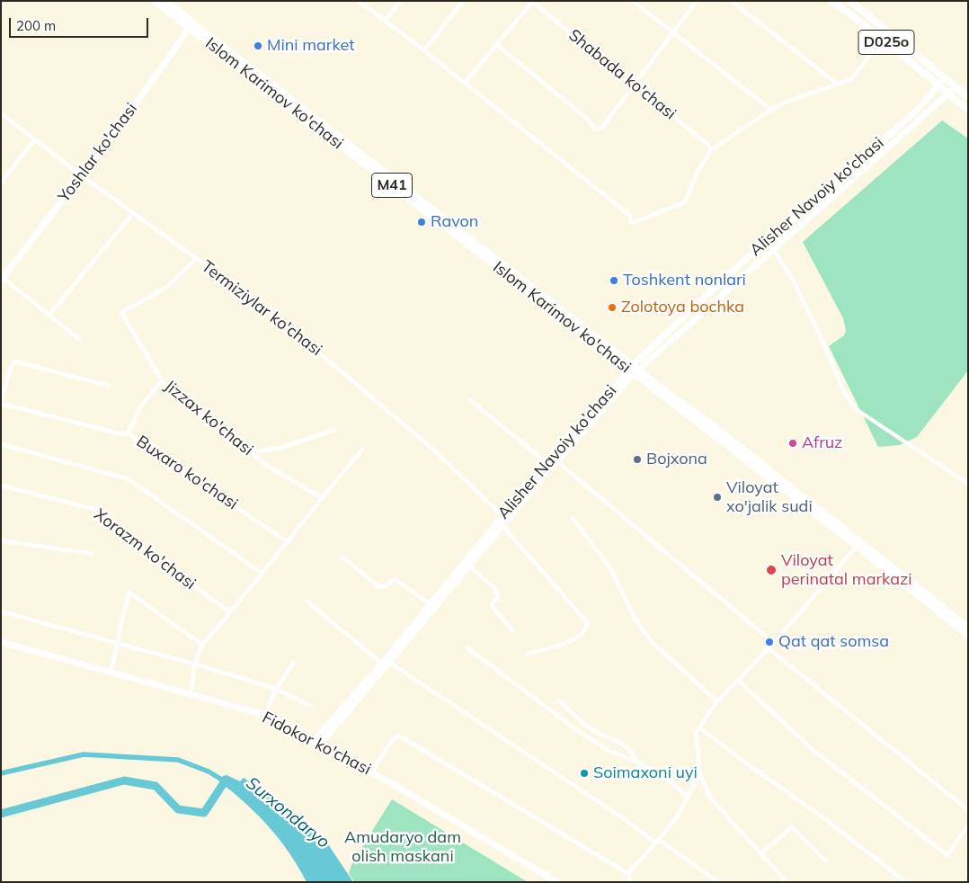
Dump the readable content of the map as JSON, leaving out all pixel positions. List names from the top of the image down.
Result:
{
  "streets": {
    "main road": [
      "D025o",
      "Islom Karimov ko'chasi",
      "Yoshlar ko'chasi",
      "M41",
      "Alisher Navoiy ko’chasi",
      "Fidokor ko'chasi"
    ],
    "street": [
      "Shabada ko'chasi",
      "Termiziylar ko'chasi",
      "Jizzax ko'chasi",
      "Buxaro ko'chasi",
      "Xorazm ko'chasi"
    ]
  },
  "crossings": [
    ["D025o", "Alisher Navoiy ko’chasi"],
    ["Islom Karimov ko'chasi", "Yoshlar ko'chasi"],
    ["Islom Karimov ko'chasi", "Alisher Navoiy ko’chasi"],
    ["Yoshlar ko'chasi", "Termiziylar ko'chasi"],
    ["Alisher Navoiy ko’chasi", "Termiziylar ko'chasi"],
    ["Alisher Navoiy ko’chasi", "Fidokor ko'chasi"],
    ["Termiziylar ko'chasi", "Jizzax ko'chasi"]
  ],
  "water": ["Surxondaryo"],
  "parks": ["Amudaryo dam olish maskani"],
  "places": [
    "Mini market",
    "Ravon",
    "Toshkent nonlari",
    "Zolotoya bochka",
    "Afruz",
    "Bojxona",
    "Viloyat xo'jalik sudi",
    "Viloyat perinatal markazi",
    "Qat qat somsa",
    "Soimaxoni uyi"
  ],
  "scale_bar": "200 m"
}
